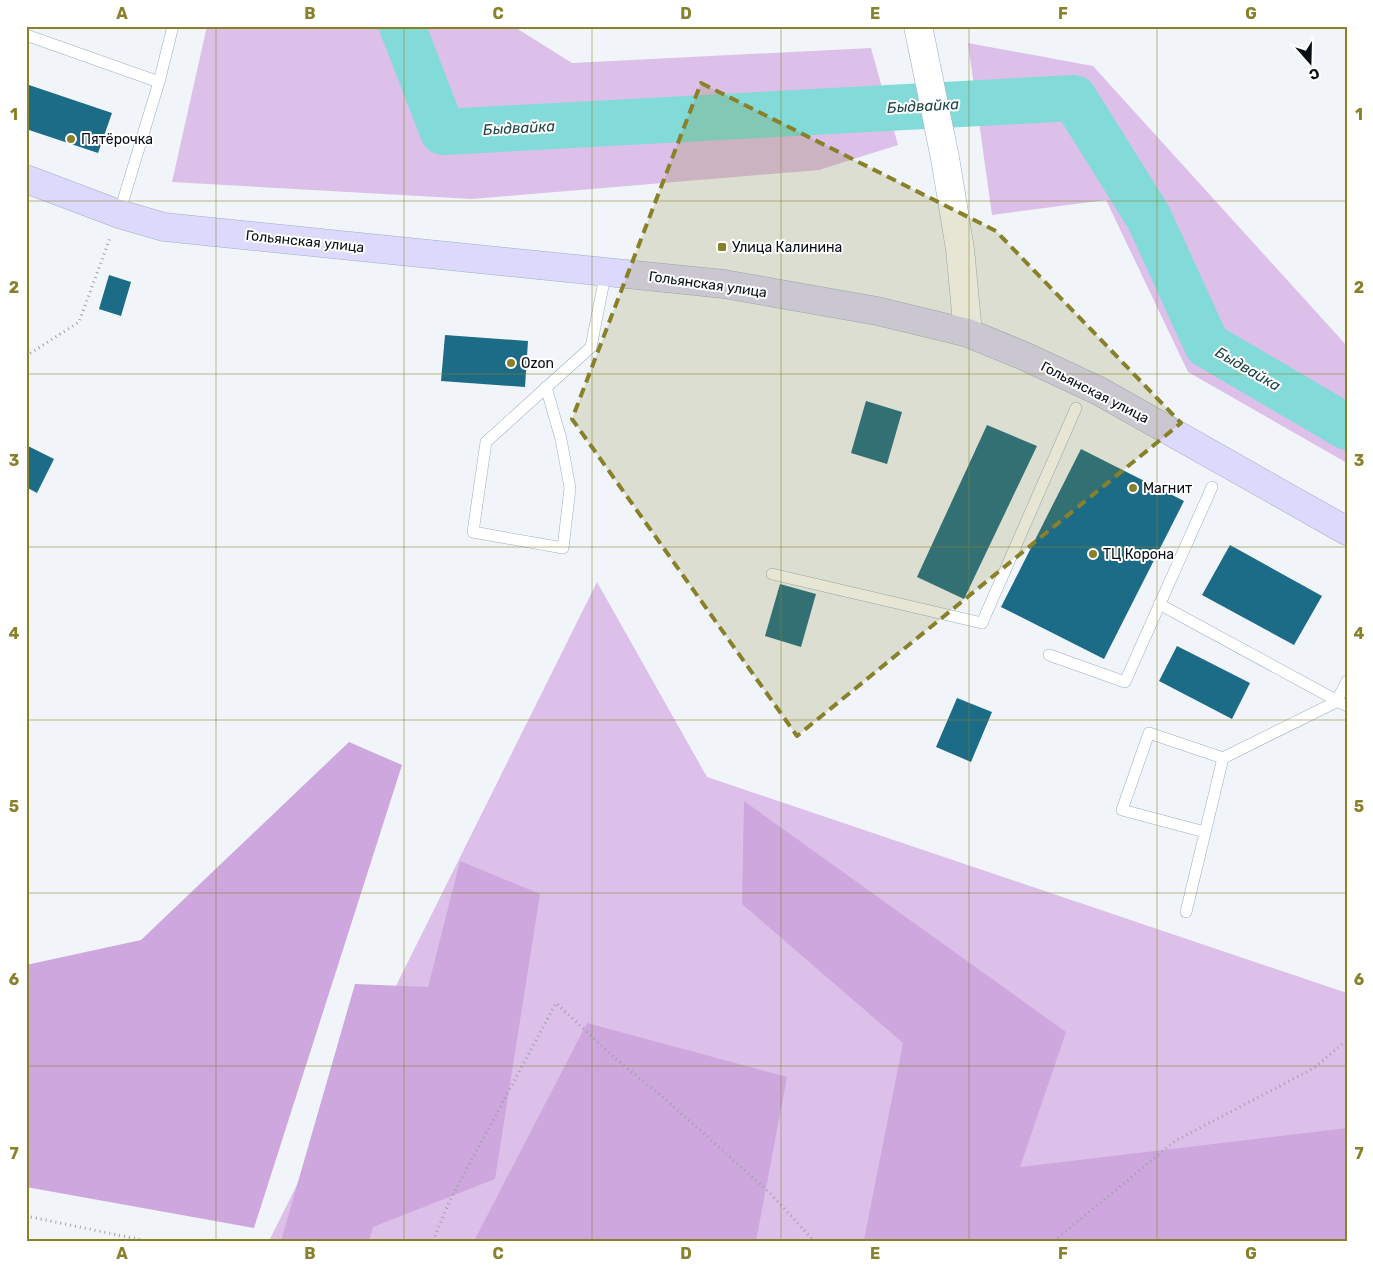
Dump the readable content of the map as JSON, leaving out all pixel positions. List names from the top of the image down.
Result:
{
  "streets": {
    "main road": ["Гольянская улица"]
  },
  "water": ["Быдвайка"],
  "places": {
    "other": [
      "Пятёрочка",
      "Ozon",
      "Магнит",
      "ТЦ Корона"
    ],
    "transit": ["Улица Калинина"]
  },
  "north": "bottom",
  "grid": {
    "columns": [
      "A",
      "B",
      "C",
      "D",
      "E",
      "F",
      "G"
    ],
    "rows": [
      "1",
      "2",
      "3",
      "4",
      "5",
      "6",
      "7"
    ]
  }
}
